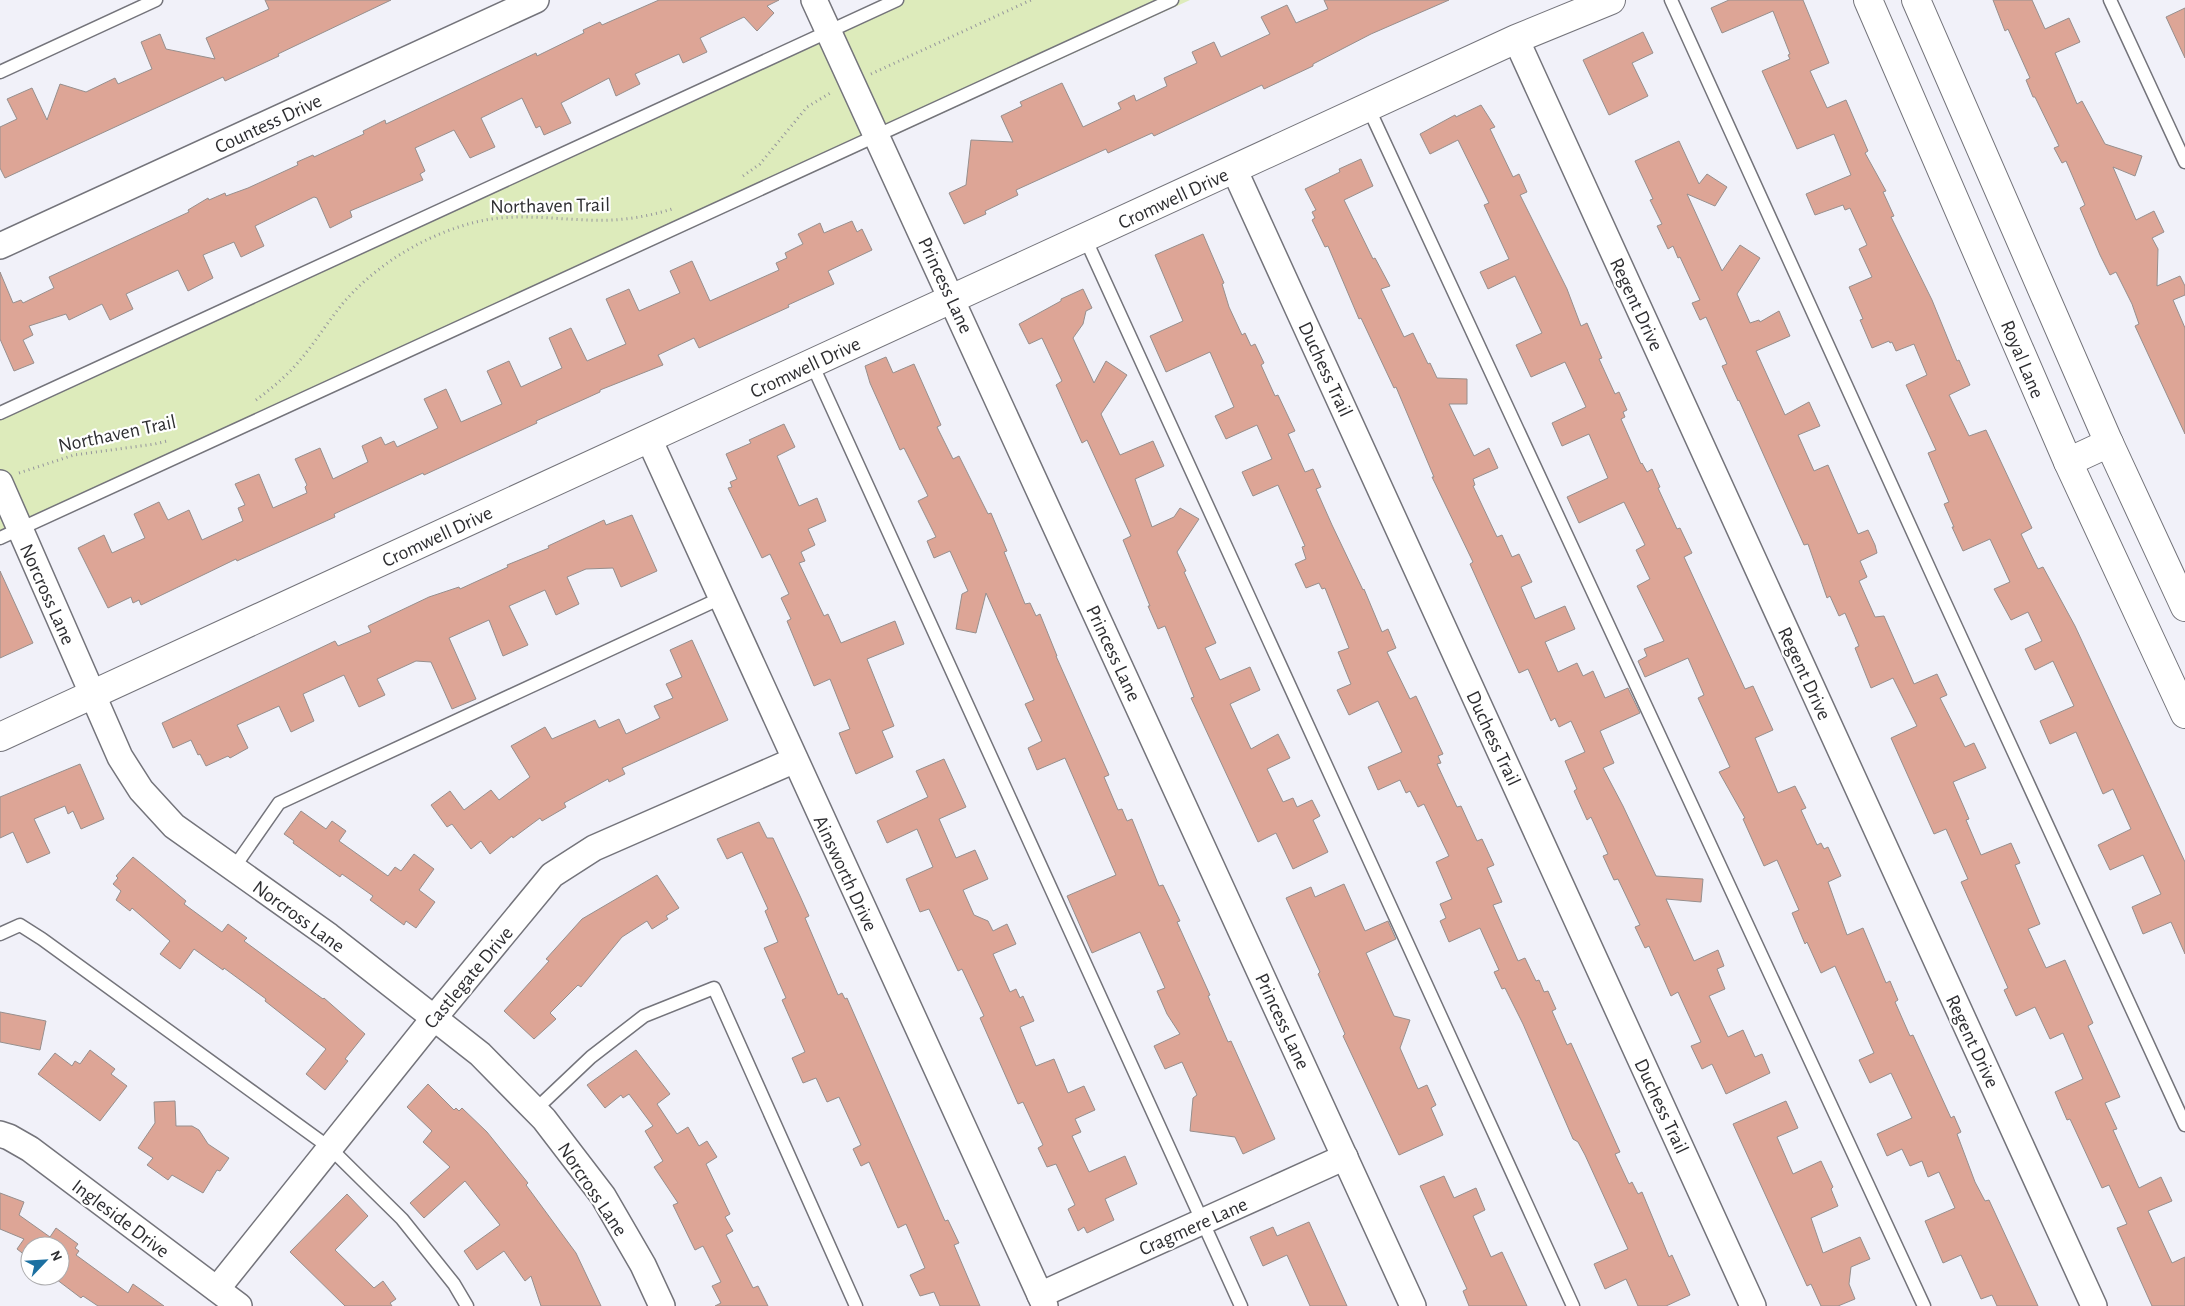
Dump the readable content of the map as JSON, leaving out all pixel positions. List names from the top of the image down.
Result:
{
  "streets": {
    "street": [
      "Countess Drive",
      "Cromwell Drive",
      "Princess Lane",
      "Regent Drive",
      "Royal Lane",
      "Duchess Trail",
      "Norcross Lane",
      "Ainsworth Drive",
      "Castlegate Drive",
      "Ingleside Drive",
      "Cragmere Lane"
    ],
    "path": ["Northaven Trail"]
  },
  "crossings": [
    ["Cromwell Drive", "Princess Lane"],
    ["Cromwell Drive", "Regent Drive"],
    ["Cromwell Drive", "Duchess Trail"],
    ["Cromwell Drive", "Norcross Lane"],
    ["Cromwell Drive", "Ainsworth Drive"],
    ["Northaven Trail", "Norcross Lane"],
    ["Princess Lane", "Cragmere Lane"],
    ["Norcross Lane", "Castlegate Drive"],
    ["Ainsworth Drive", "Castlegate Drive"],
    ["Ainsworth Drive", "Cragmere Lane"],
    ["Castlegate Drive", "Ingleside Drive"]
  ],
  "north": "top right"
}
